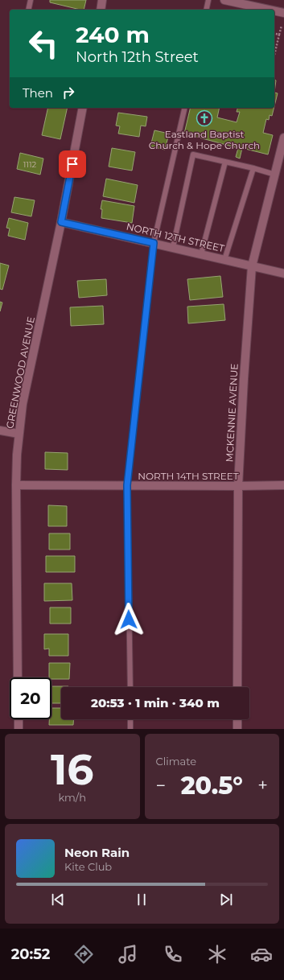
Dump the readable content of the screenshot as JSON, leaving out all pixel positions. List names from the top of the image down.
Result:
{
  "streets": {
    "street": [
      "NORTH 12TH STREET",
      "GREENWOOD AVENUE",
      "MCKENNIE AVENUE",
      "NORTH 14TH STREET"
    ]
  },
  "crossings": [
    ["NORTH 12TH STREET", "GREENWOOD AVENUE"],
    ["NORTH 12TH STREET", "MCKENNIE AVENUE"],
    ["GREENWOOD AVENUE", "NORTH 14TH STREET"],
    ["MCKENNIE AVENUE", "NORTH 14TH STREET"]
  ],
  "places": {
    "church": ["Eastland Baptist Church & Hope Church"]
  },
  "house_numbers": ["1112"],
  "page": {
    "turn": ["240 m", "North 12th Street"],
    "then": "Then",
    "limit": "20",
    "trip": "20:53 · 1 min · 340 m",
    "tile": [
      ["16", "km/h"],
      "Climate"
    ],
    "heat": ["−", "20.5°", "+"],
    "song": ["Neon Rain", "Kite Club"],
    "tabs": "20:52"
  }
}
